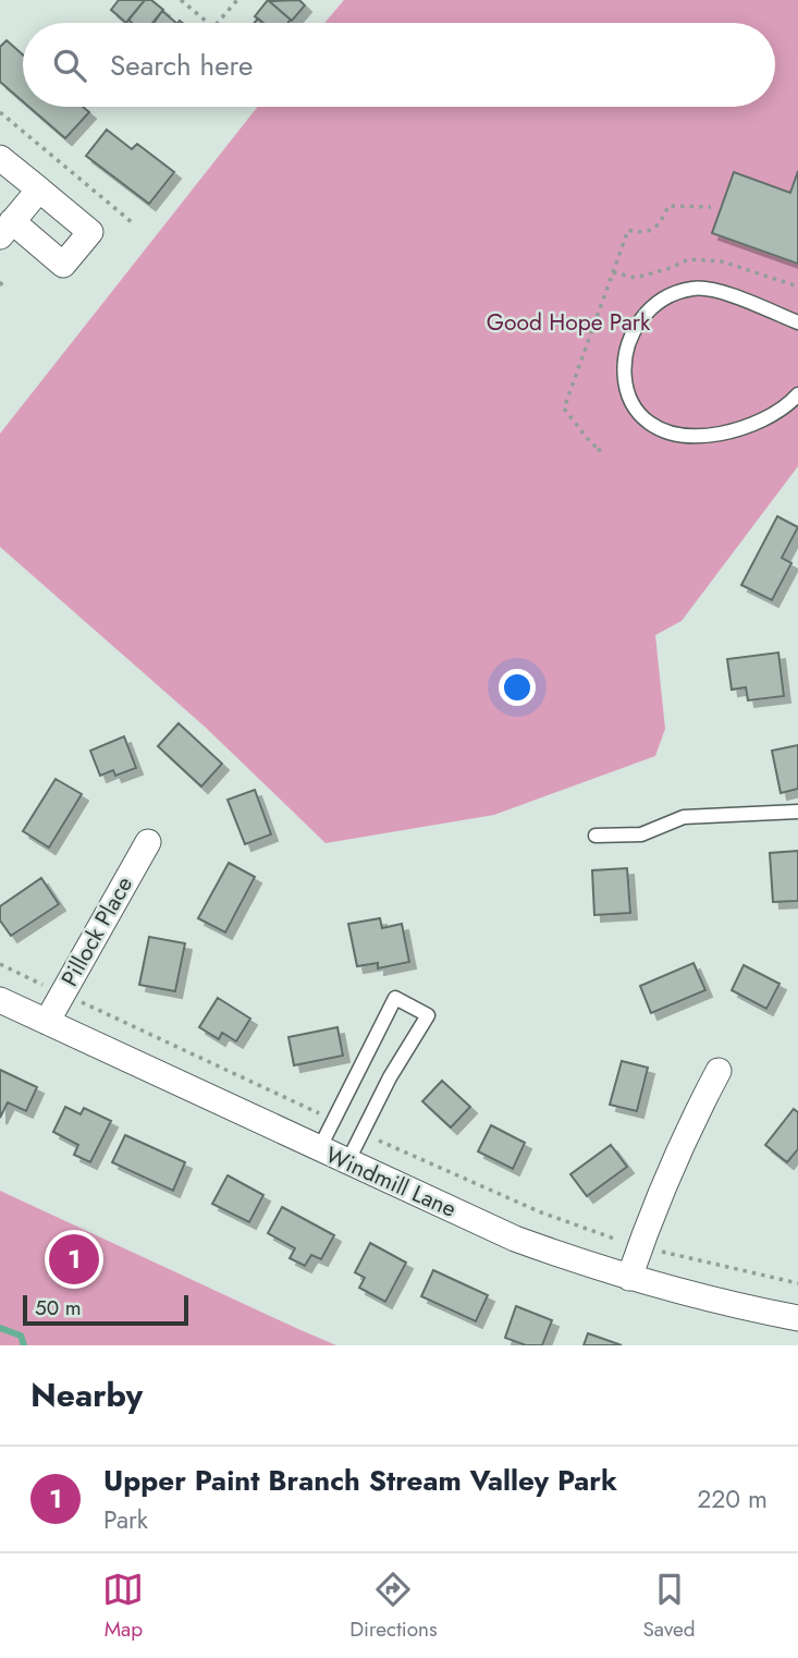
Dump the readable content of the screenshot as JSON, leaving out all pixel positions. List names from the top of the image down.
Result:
{
  "streets": {
    "street": ["Pillock Place", "Windmill Lane"]
  },
  "crossings": [
    ["Pillock Place", "Windmill Lane"]
  ],
  "parks": ["Good Hope Park"],
  "scale_bar": "50 m",
  "page": {
    "search": "Search here",
    "pins": "1",
    "scale": "50 m",
    "heading": "Nearby",
    "list": [
      {
        "mark": "1",
        "name": "Upper Paint Branch Stream Valley Park",
        "note": "Park",
        "value": "220 m"
      }
    ],
    "nav": ["Map", "Directions", "Saved"]
  }
}
